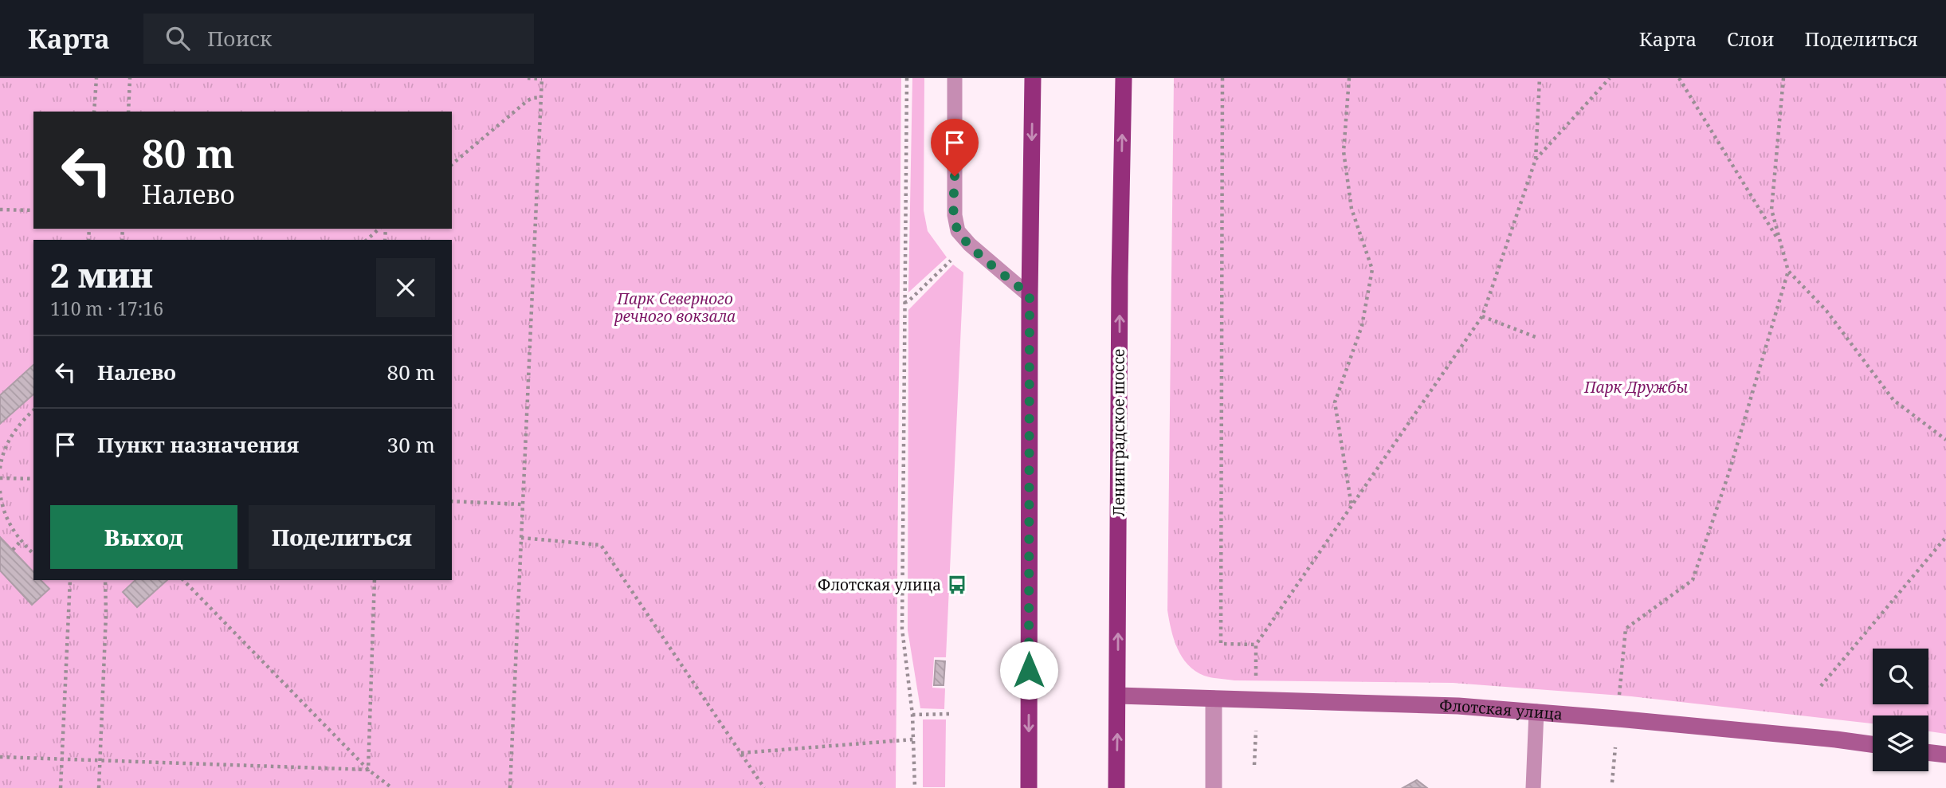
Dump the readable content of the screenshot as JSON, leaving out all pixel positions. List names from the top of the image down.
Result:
{
  "streets": {
    "main road": ["Ленинградское шоссе"],
    "street": ["Флотская улица"]
  },
  "crossings": [
    ["Ленинградское шоссе", "Флотская улица"]
  ],
  "parks": ["Парк Северного речного вокзала", "Парк Дружбы"],
  "places": {
    "bus stop": ["Флотская улица"]
  },
  "page": {
    "header": "Карта",
    "search": "Поиск",
    "nav": ["Карта", "Слои", "Поделиться"],
    "turn": ["80 m", "Налево"],
    "heading": ["2 мин", "110 m · 17:16"],
    "list": [
      {
        "name": "Налево",
        "value": "80 m"
      },
      {
        "name": "Пункт назначения",
        "value": "30 m"
      }
    ],
    "buttons": ["Выход", "Поделиться"]
  }
}
